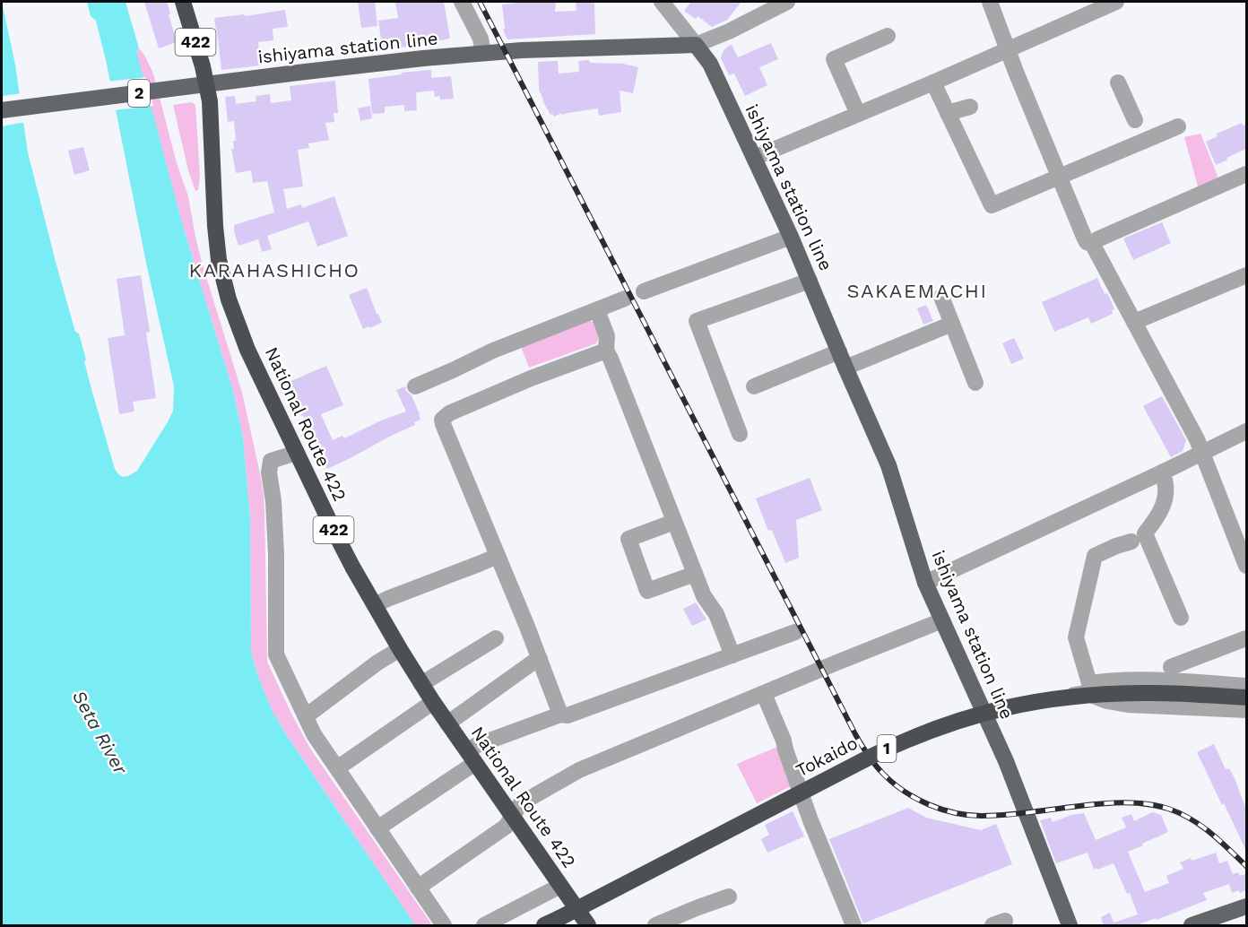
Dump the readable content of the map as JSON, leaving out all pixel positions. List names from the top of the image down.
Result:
{
  "streets": {
    "highway": [
      "422",
      "National Route 422",
      "1",
      "Tokaido"
    ],
    "main road": ["ishiyama station line", "2"]
  },
  "crossings": [
    ["ishiyama station line", "2"],
    ["ishiyama station line", "National Route 422"],
    ["2", "National Route 422"]
  ],
  "districts": ["KARAHASHICHO", "SAKAEMACHI"],
  "water": ["Seta River"]
}
